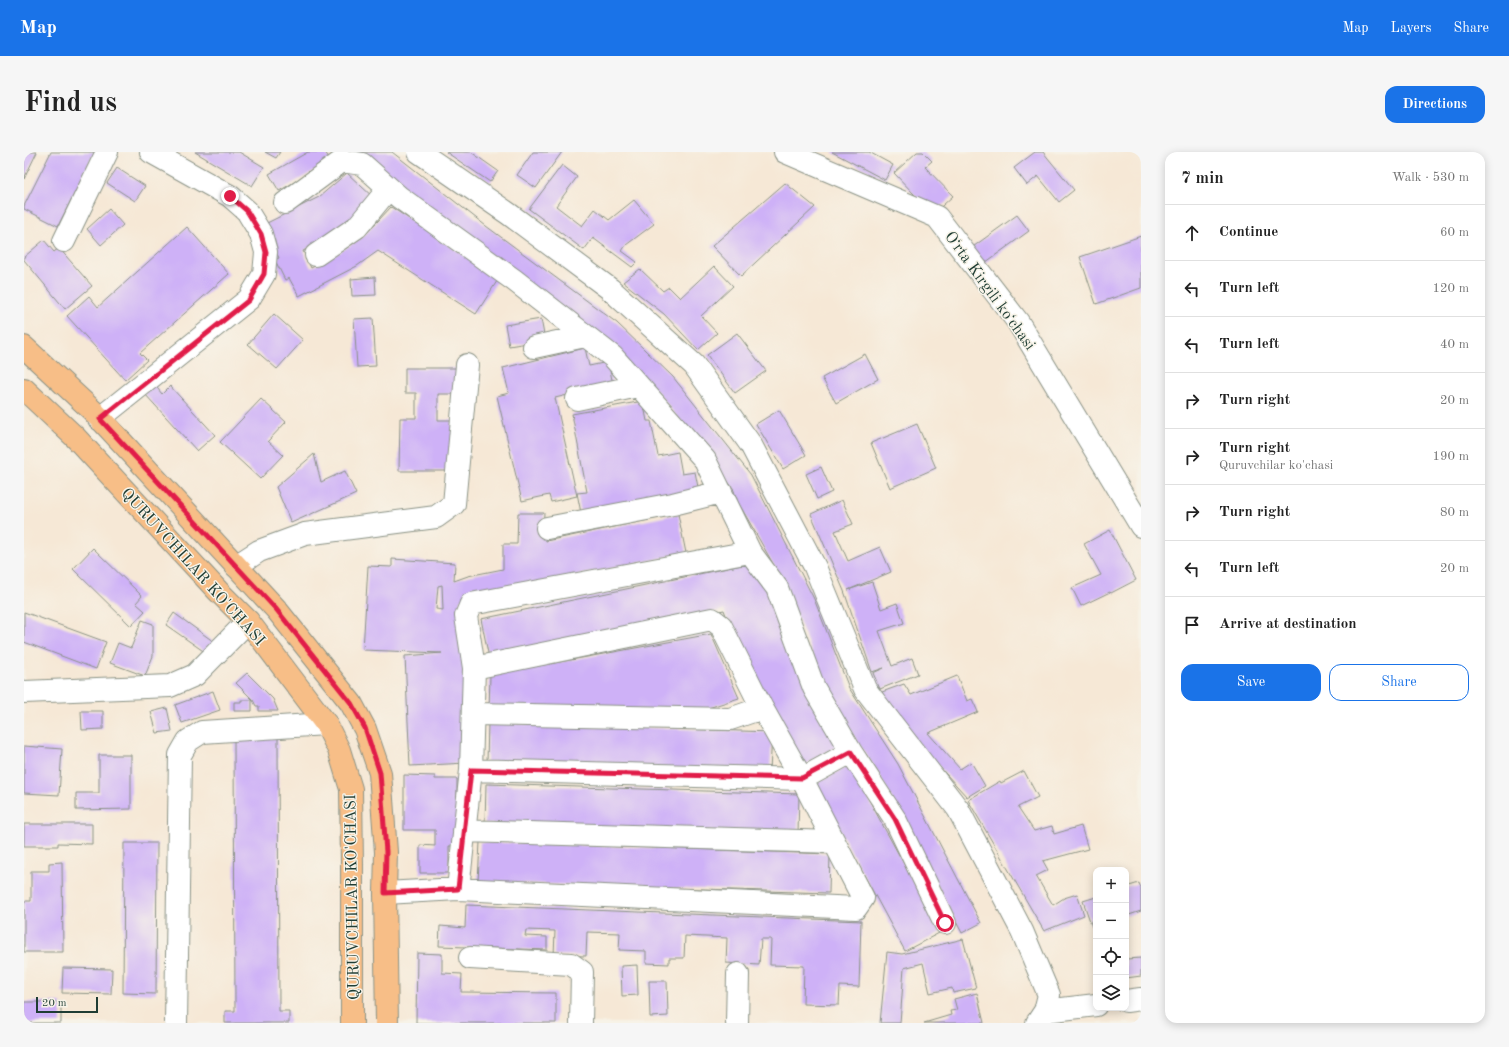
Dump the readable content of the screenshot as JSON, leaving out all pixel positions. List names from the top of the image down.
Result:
{
  "streets": {
    "main road": ["QURUVCHILAR KO'CHASI"],
    "street": ["Oʻrta Kirgili koʻchasi"]
  },
  "scale_bar": "20 m",
  "page": {
    "header": "Map",
    "nav": ["Map", "Layers", "Share"],
    "buttons": [
      "Directions",
      ["Save", "Share"]
    ],
    "title": "Find us",
    "heading": ["7 min", "Walk · 530 m"],
    "list": [
      ["Continue", "60 m"],
      ["Turn left", "120 m"],
      ["Turn left", "40 m"],
      ["Turn right", "20 m"],
      ["Turn right", "Quruvchilar ko'chasi", "190 m"],
      ["Turn right", "80 m"],
      ["Turn left", "20 m"],
      "Arrive at destination"
    ],
    "map_buttons": ["+", "−"],
    "scale": "20 m"
  }
}
